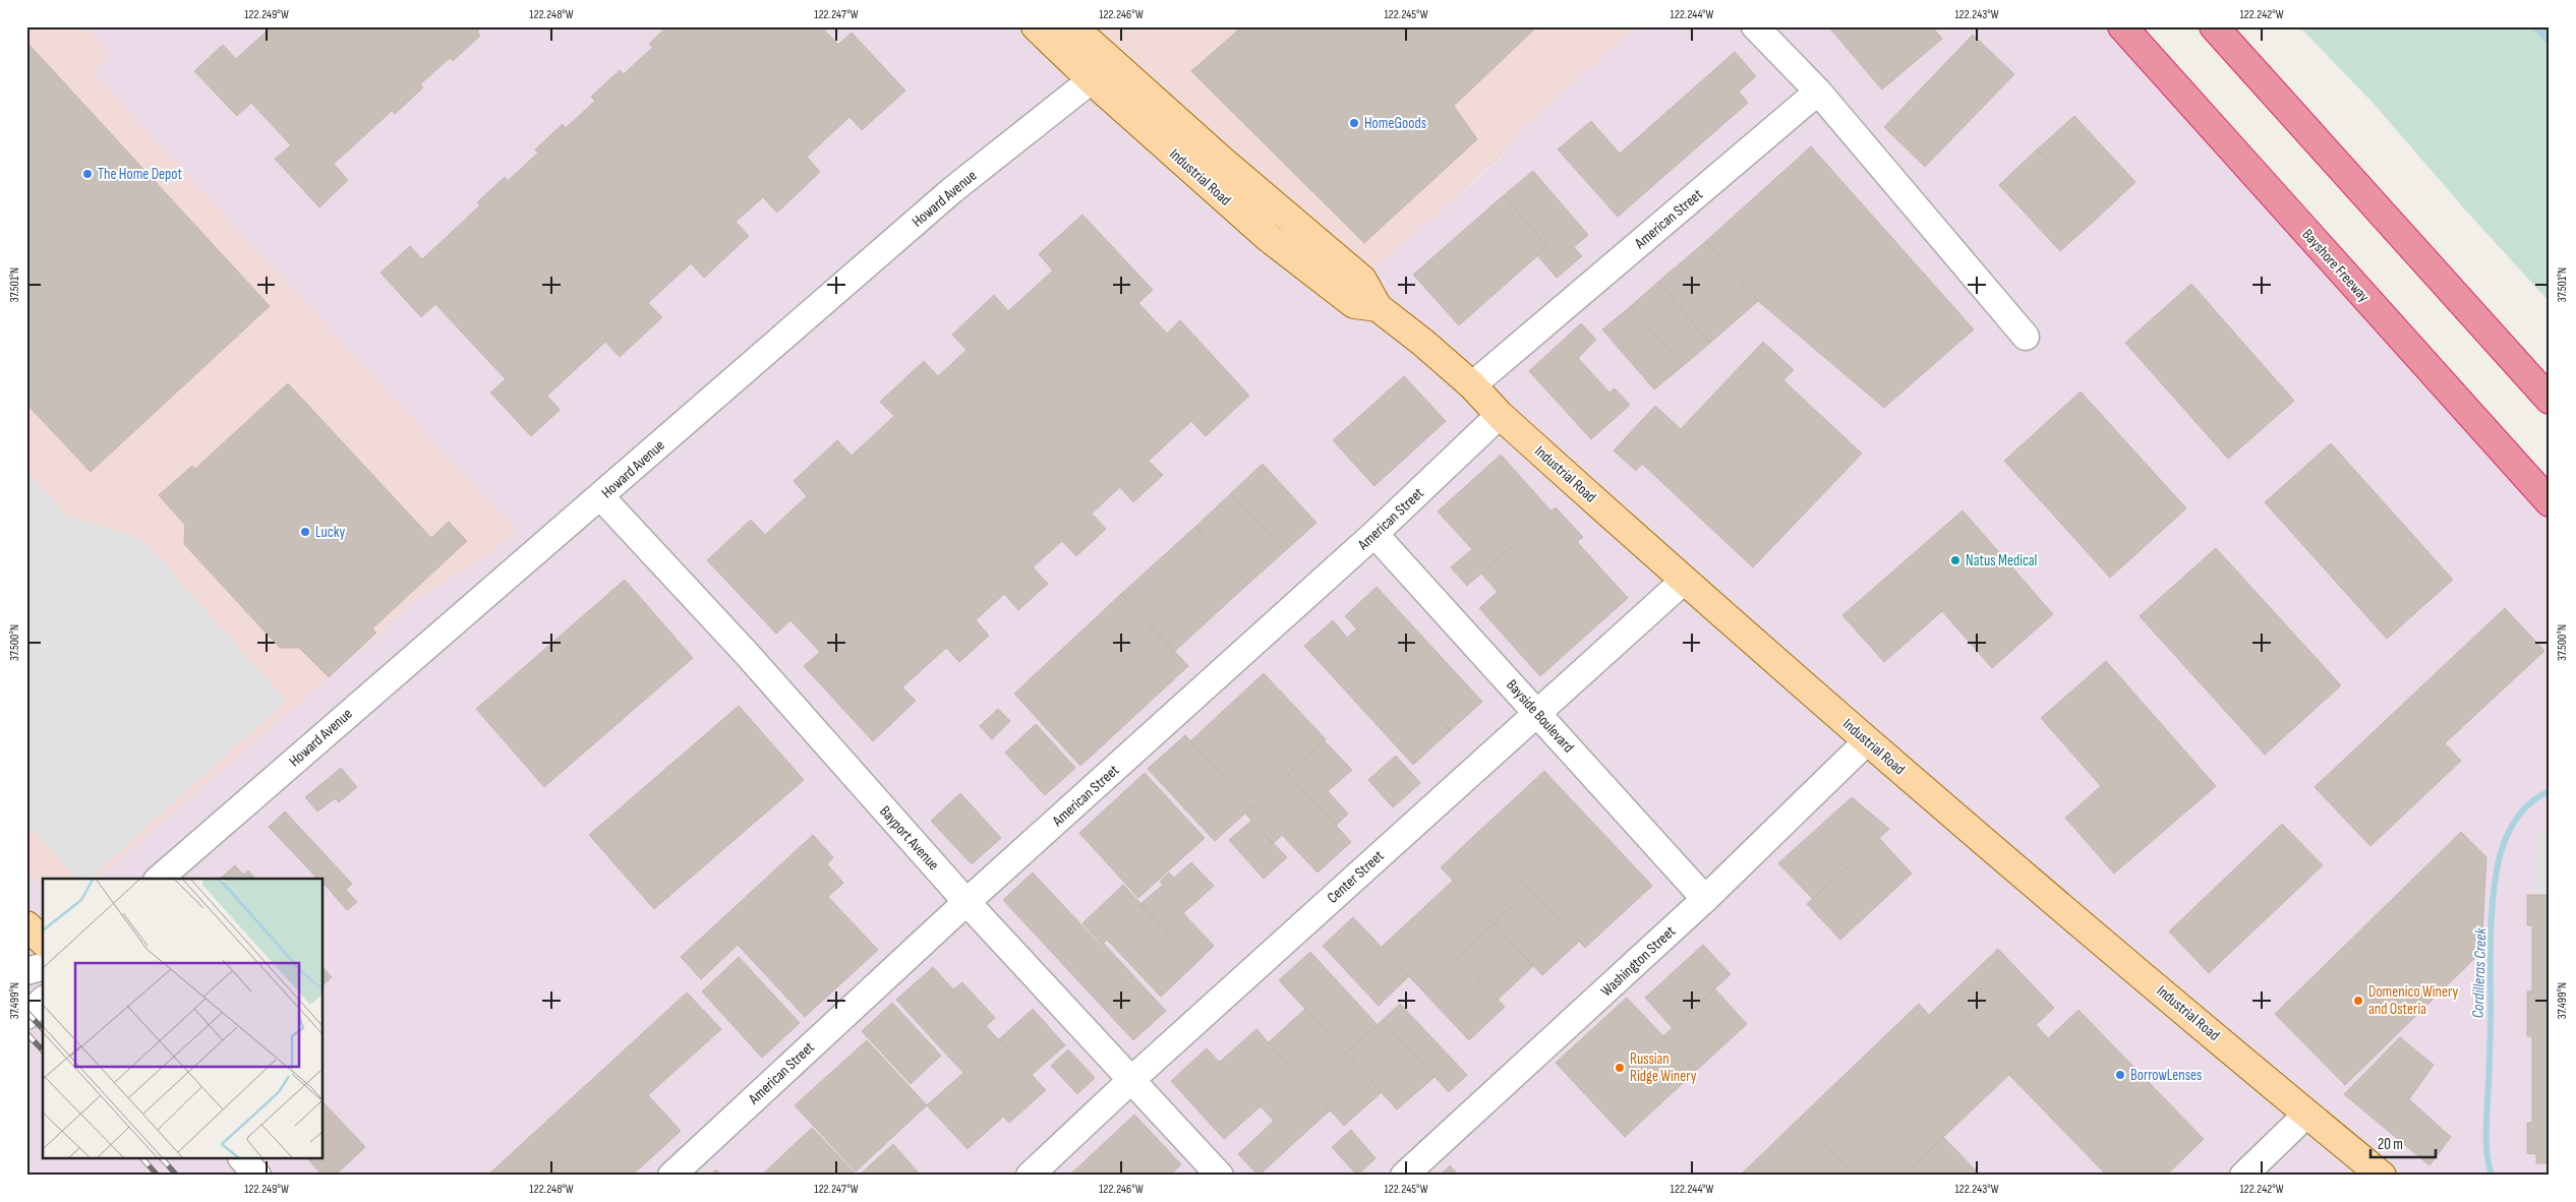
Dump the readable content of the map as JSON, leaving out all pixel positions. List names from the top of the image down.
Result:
{
  "streets": {
    "highway": ["Bayshore Freeway"],
    "main road": ["Industrial Road"],
    "street": [
      "Howard Avenue",
      "American Street",
      "Bayside Boulevard",
      "Bayport Avenue",
      "Center Street",
      "Washington Street"
    ]
  },
  "crossings": [
    ["Industrial Road", "Howard Avenue"],
    ["Industrial Road", "American Street"],
    ["Industrial Road", "Center Street"],
    ["Industrial Road", "Washington Street"],
    ["Howard Avenue", "Bayport Avenue"],
    ["American Street", "Bayside Boulevard"],
    ["American Street", "Bayport Avenue"],
    ["Bayside Boulevard", "Center Street"],
    ["Bayside Boulevard", "Washington Street"],
    ["Bayport Avenue", "Center Street"]
  ],
  "water": ["Cordilleras Creek"],
  "places": [
    "HomeGoods",
    "The Home Depot",
    "Lucky",
    "Natus Medical",
    "Domenico Winery and Osteria",
    "Russian Ridge Winery",
    "BorrowLenses"
  ],
  "scale_bar": "20 m",
  "coordinates": [
    "122.249°W",
    "122.248°W",
    "122.247°W",
    "122.246°W",
    "122.245°W",
    "122.244°W",
    "122.243°W",
    "122.242°W",
    "37.501°N",
    "37.500°N",
    "37.499°N"
  ]
}
